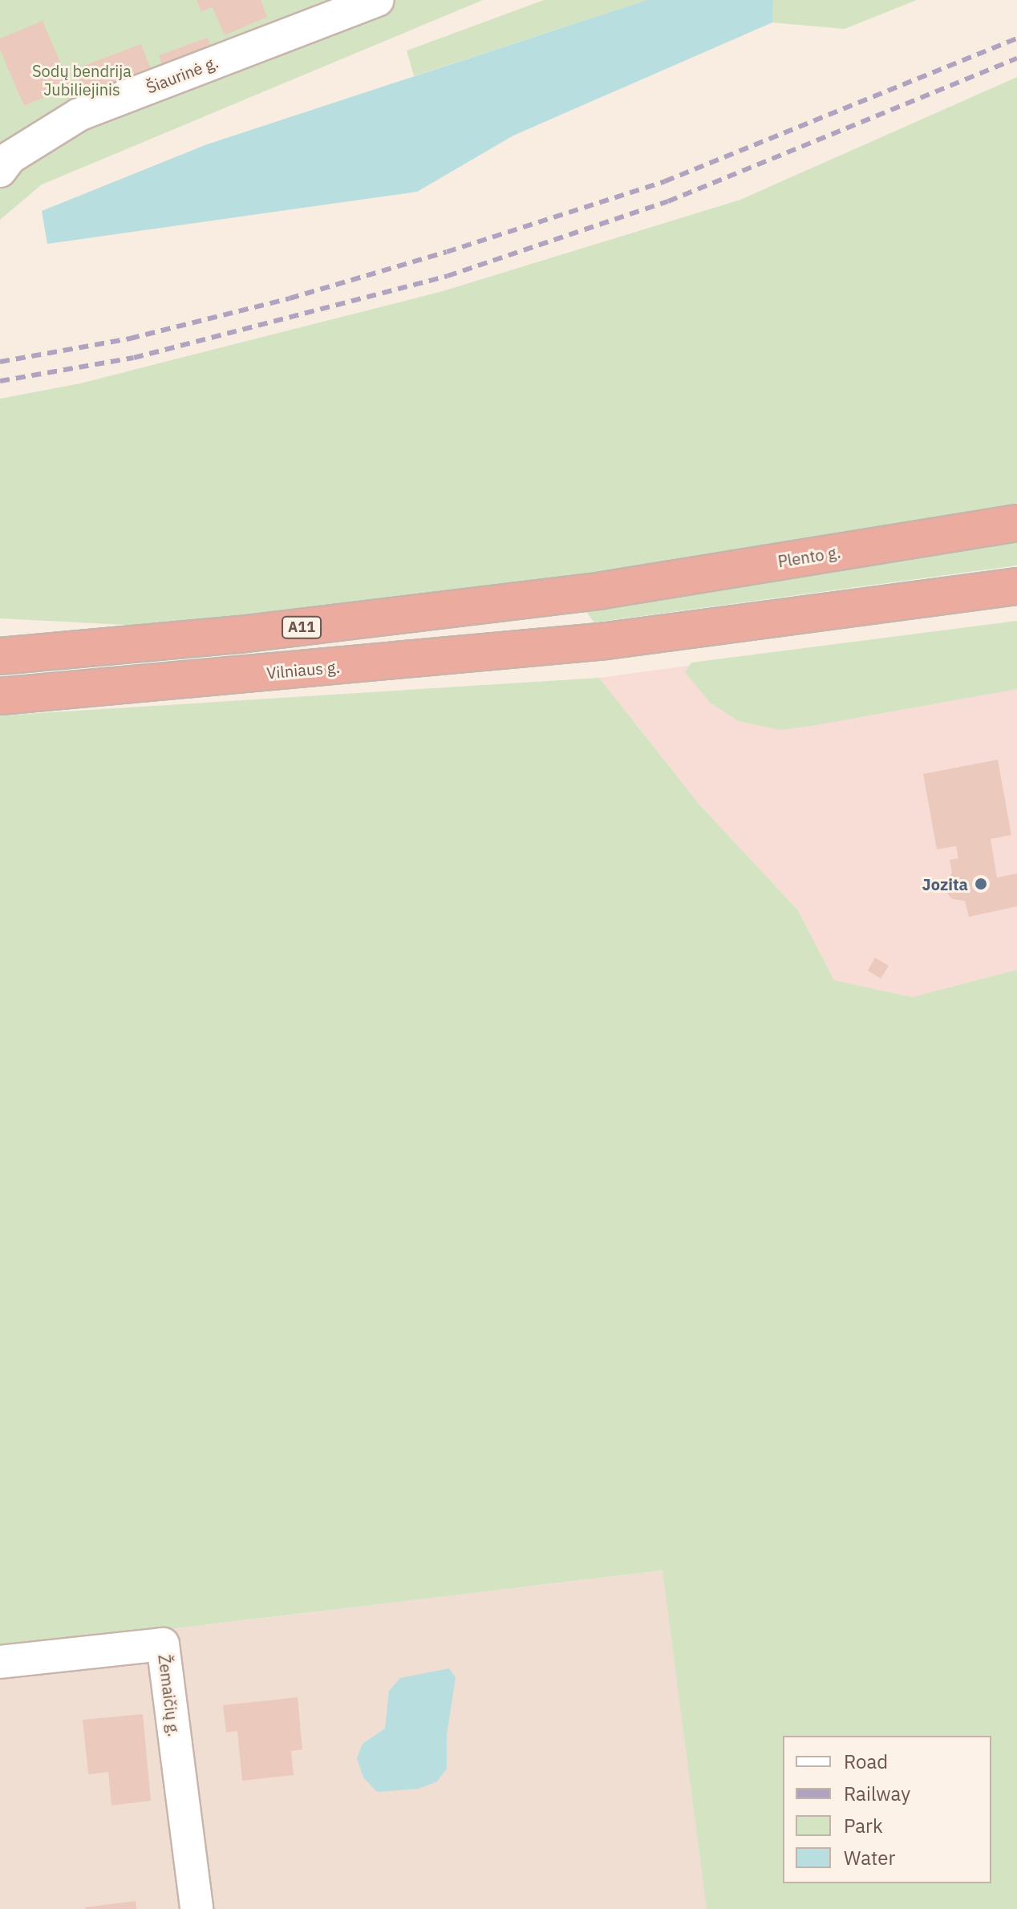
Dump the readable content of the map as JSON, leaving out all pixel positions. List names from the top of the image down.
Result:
{
  "streets": {
    "highway": ["Plento g.", "A11", "Vilniaus g."],
    "street": ["Šiaurinė g.", "Žemaičių g."]
  },
  "parks": ["Sodų bendrija Jubiliejinis"],
  "places": ["Jozita"],
  "legend": [
    "Road",
    "Railway",
    "Park",
    "Water"
  ]
}
